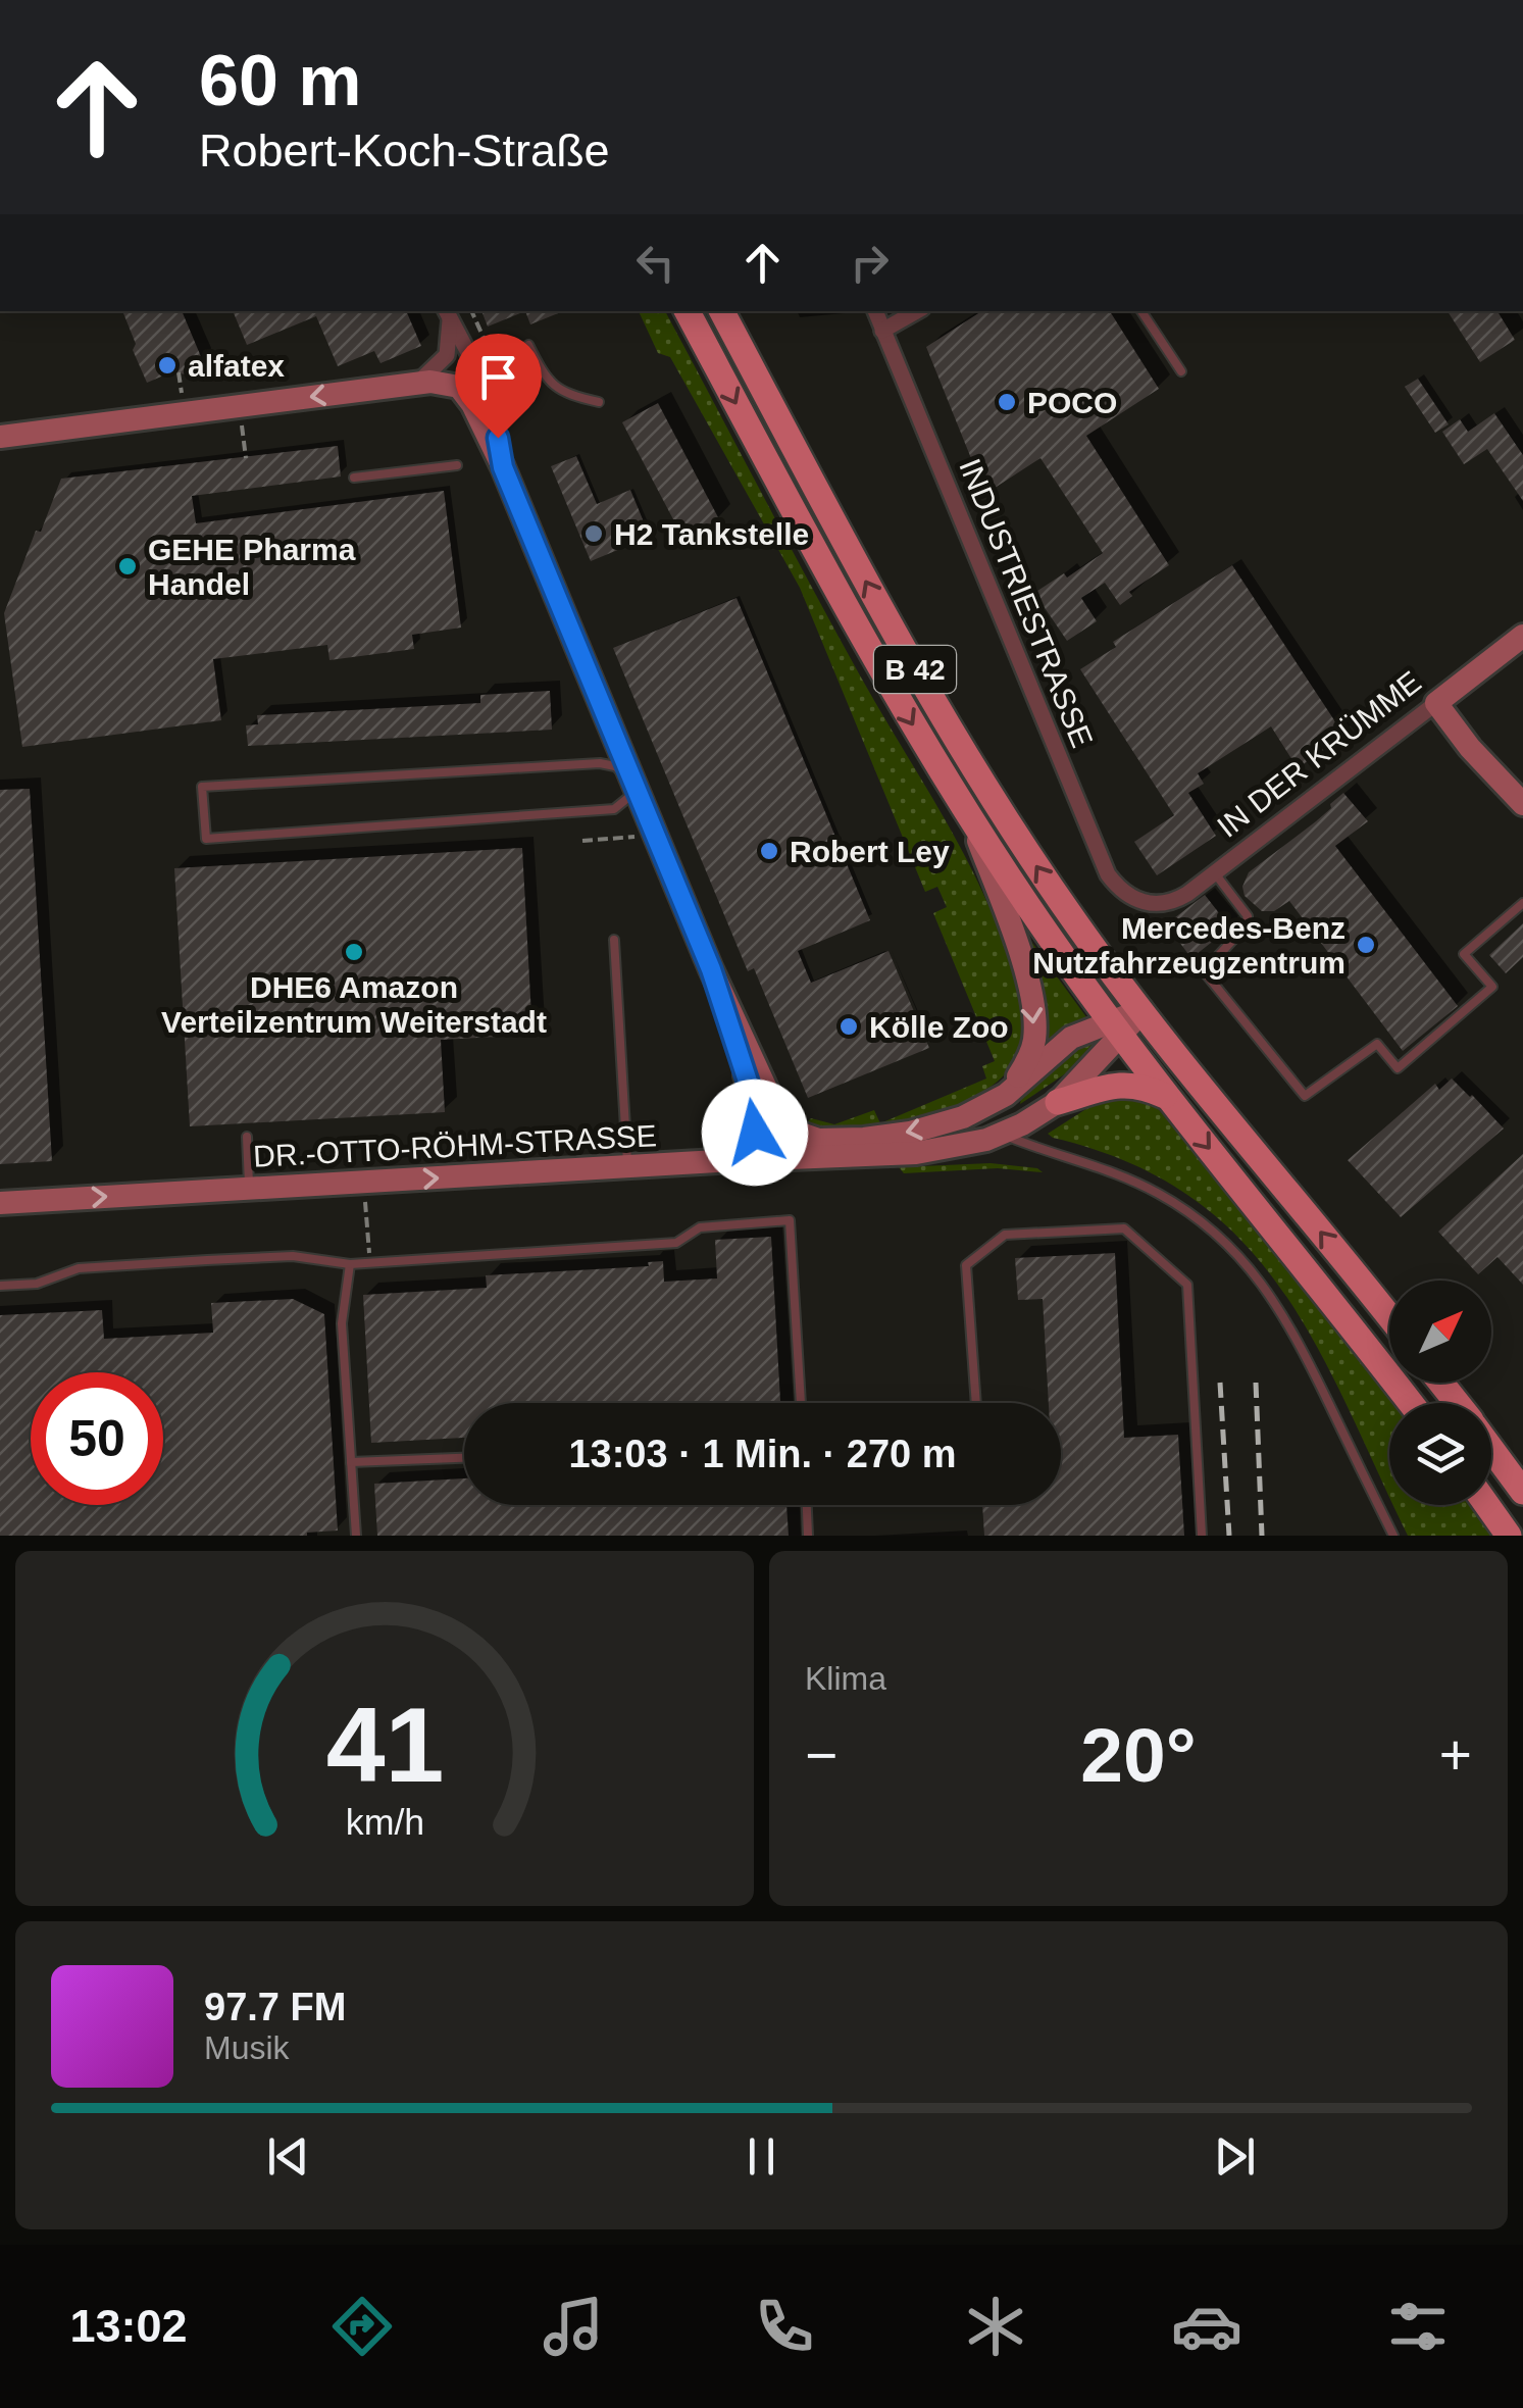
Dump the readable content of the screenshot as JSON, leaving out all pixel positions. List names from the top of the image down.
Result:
{
  "streets": {
    "main road": ["B 42", "IN DER KRÜMME", "DR.-OTTO-RÖHM-STRASSE"],
    "street": ["INDUSTRIESTRASSE"]
  },
  "crossings": [
    ["INDUSTRIESTRASSE", "IN DER KRÜMME"],
    ["B 42", "DR.-OTTO-RÖHM-STRASSE"]
  ],
  "places": [
    "alfatex",
    "POCO",
    "H2 Tankstelle",
    "GEHE Pharma Handel",
    "Robert Ley",
    "Mercedes-Benz Nutzfahrzeugzentrum",
    "DHE6 Amazon Verteilzentrum Weiterstadt",
    "Kölle Zoo"
  ],
  "north": "top right",
  "page": {
    "turn": ["60 m", "Robert-Koch-Straße"],
    "limit": "50",
    "trip": "13:03 · 1 Min. · 270 m",
    "tile": "Klima",
    "heat": ["−", "20°", "+"],
    "song": ["97.7 FM", "Musik"],
    "tabs": "13:02",
    "gauge": ["41", "km/h"]
  }
}
